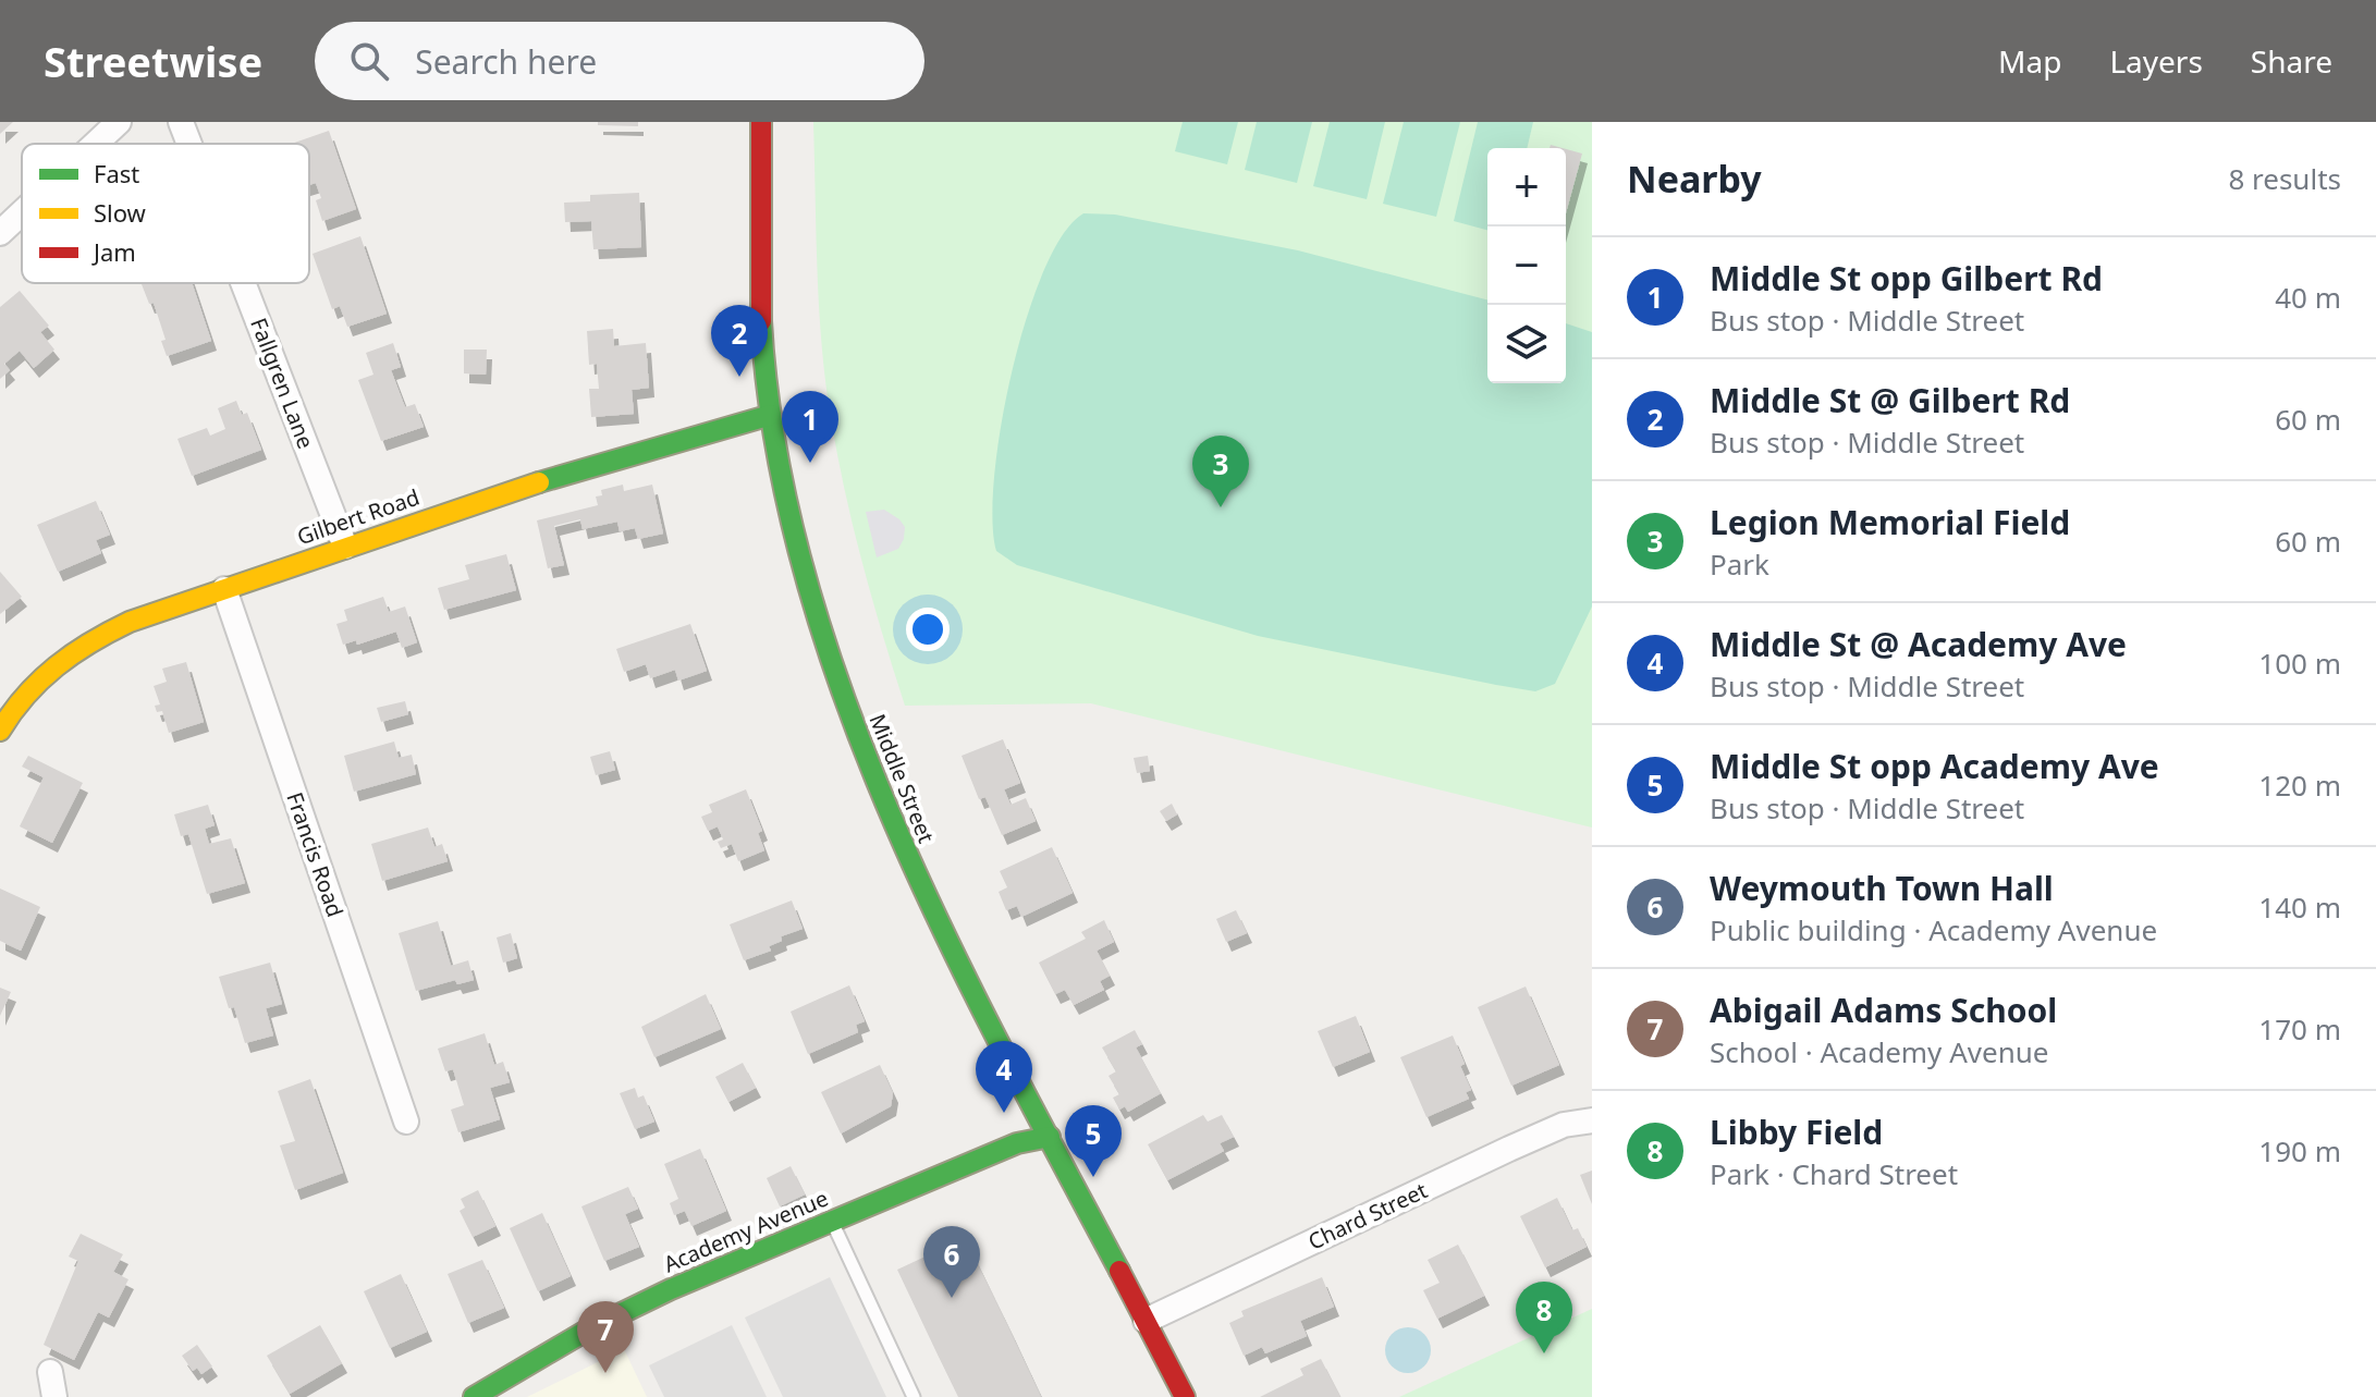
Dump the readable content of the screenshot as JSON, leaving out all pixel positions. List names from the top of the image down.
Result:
{
  "streets": {
    "street": [
      "Fallgren Lane",
      "Gilbert Road",
      "Middle Street",
      "Francis Road",
      "Chard Street",
      "Academy Avenue"
    ]
  },
  "crossings": [
    ["Fallgren Lane", "Gilbert Road"],
    ["Gilbert Road", "Middle Street"],
    ["Gilbert Road", "Francis Road"],
    ["Middle Street", "Chard Street"],
    ["Middle Street", "Academy Avenue"]
  ],
  "legend": ["Fast", "Slow", "Jam"],
  "page": {
    "header": "Streetwise",
    "search": "Search here",
    "nav": ["Map", "Layers", "Share"],
    "heading": ["Nearby", "8 results"],
    "map_buttons": ["+", "−"],
    "list": [
      {
        "mark": "1",
        "name": "Middle St opp Gilbert Rd",
        "note": "Bus stop · Middle Street",
        "value": "40 m"
      },
      {
        "mark": "2",
        "name": "Middle St @ Gilbert Rd",
        "note": "Bus stop · Middle Street",
        "value": "60 m"
      },
      {
        "mark": "3",
        "name": "Legion Memorial Field",
        "note": "Park",
        "value": "60 m"
      },
      {
        "mark": "4",
        "name": "Middle St @ Academy Ave",
        "note": "Bus stop · Middle Street",
        "value": "100 m"
      },
      {
        "mark": "5",
        "name": "Middle St opp Academy Ave",
        "note": "Bus stop · Middle Street",
        "value": "120 m"
      },
      {
        "mark": "6",
        "name": "Weymouth Town Hall",
        "note": "Public building · Academy Avenue",
        "value": "140 m"
      },
      {
        "mark": "7",
        "name": "Abigail Adams School",
        "note": "School · Academy Avenue",
        "value": "170 m"
      },
      {
        "mark": "8",
        "name": "Libby Field",
        "note": "Park · Chard Street",
        "value": "190 m"
      }
    ],
    "pins": [
      "2",
      "1",
      "3",
      "4",
      "5",
      "6",
      "8",
      "7"
    ]
  }
}
